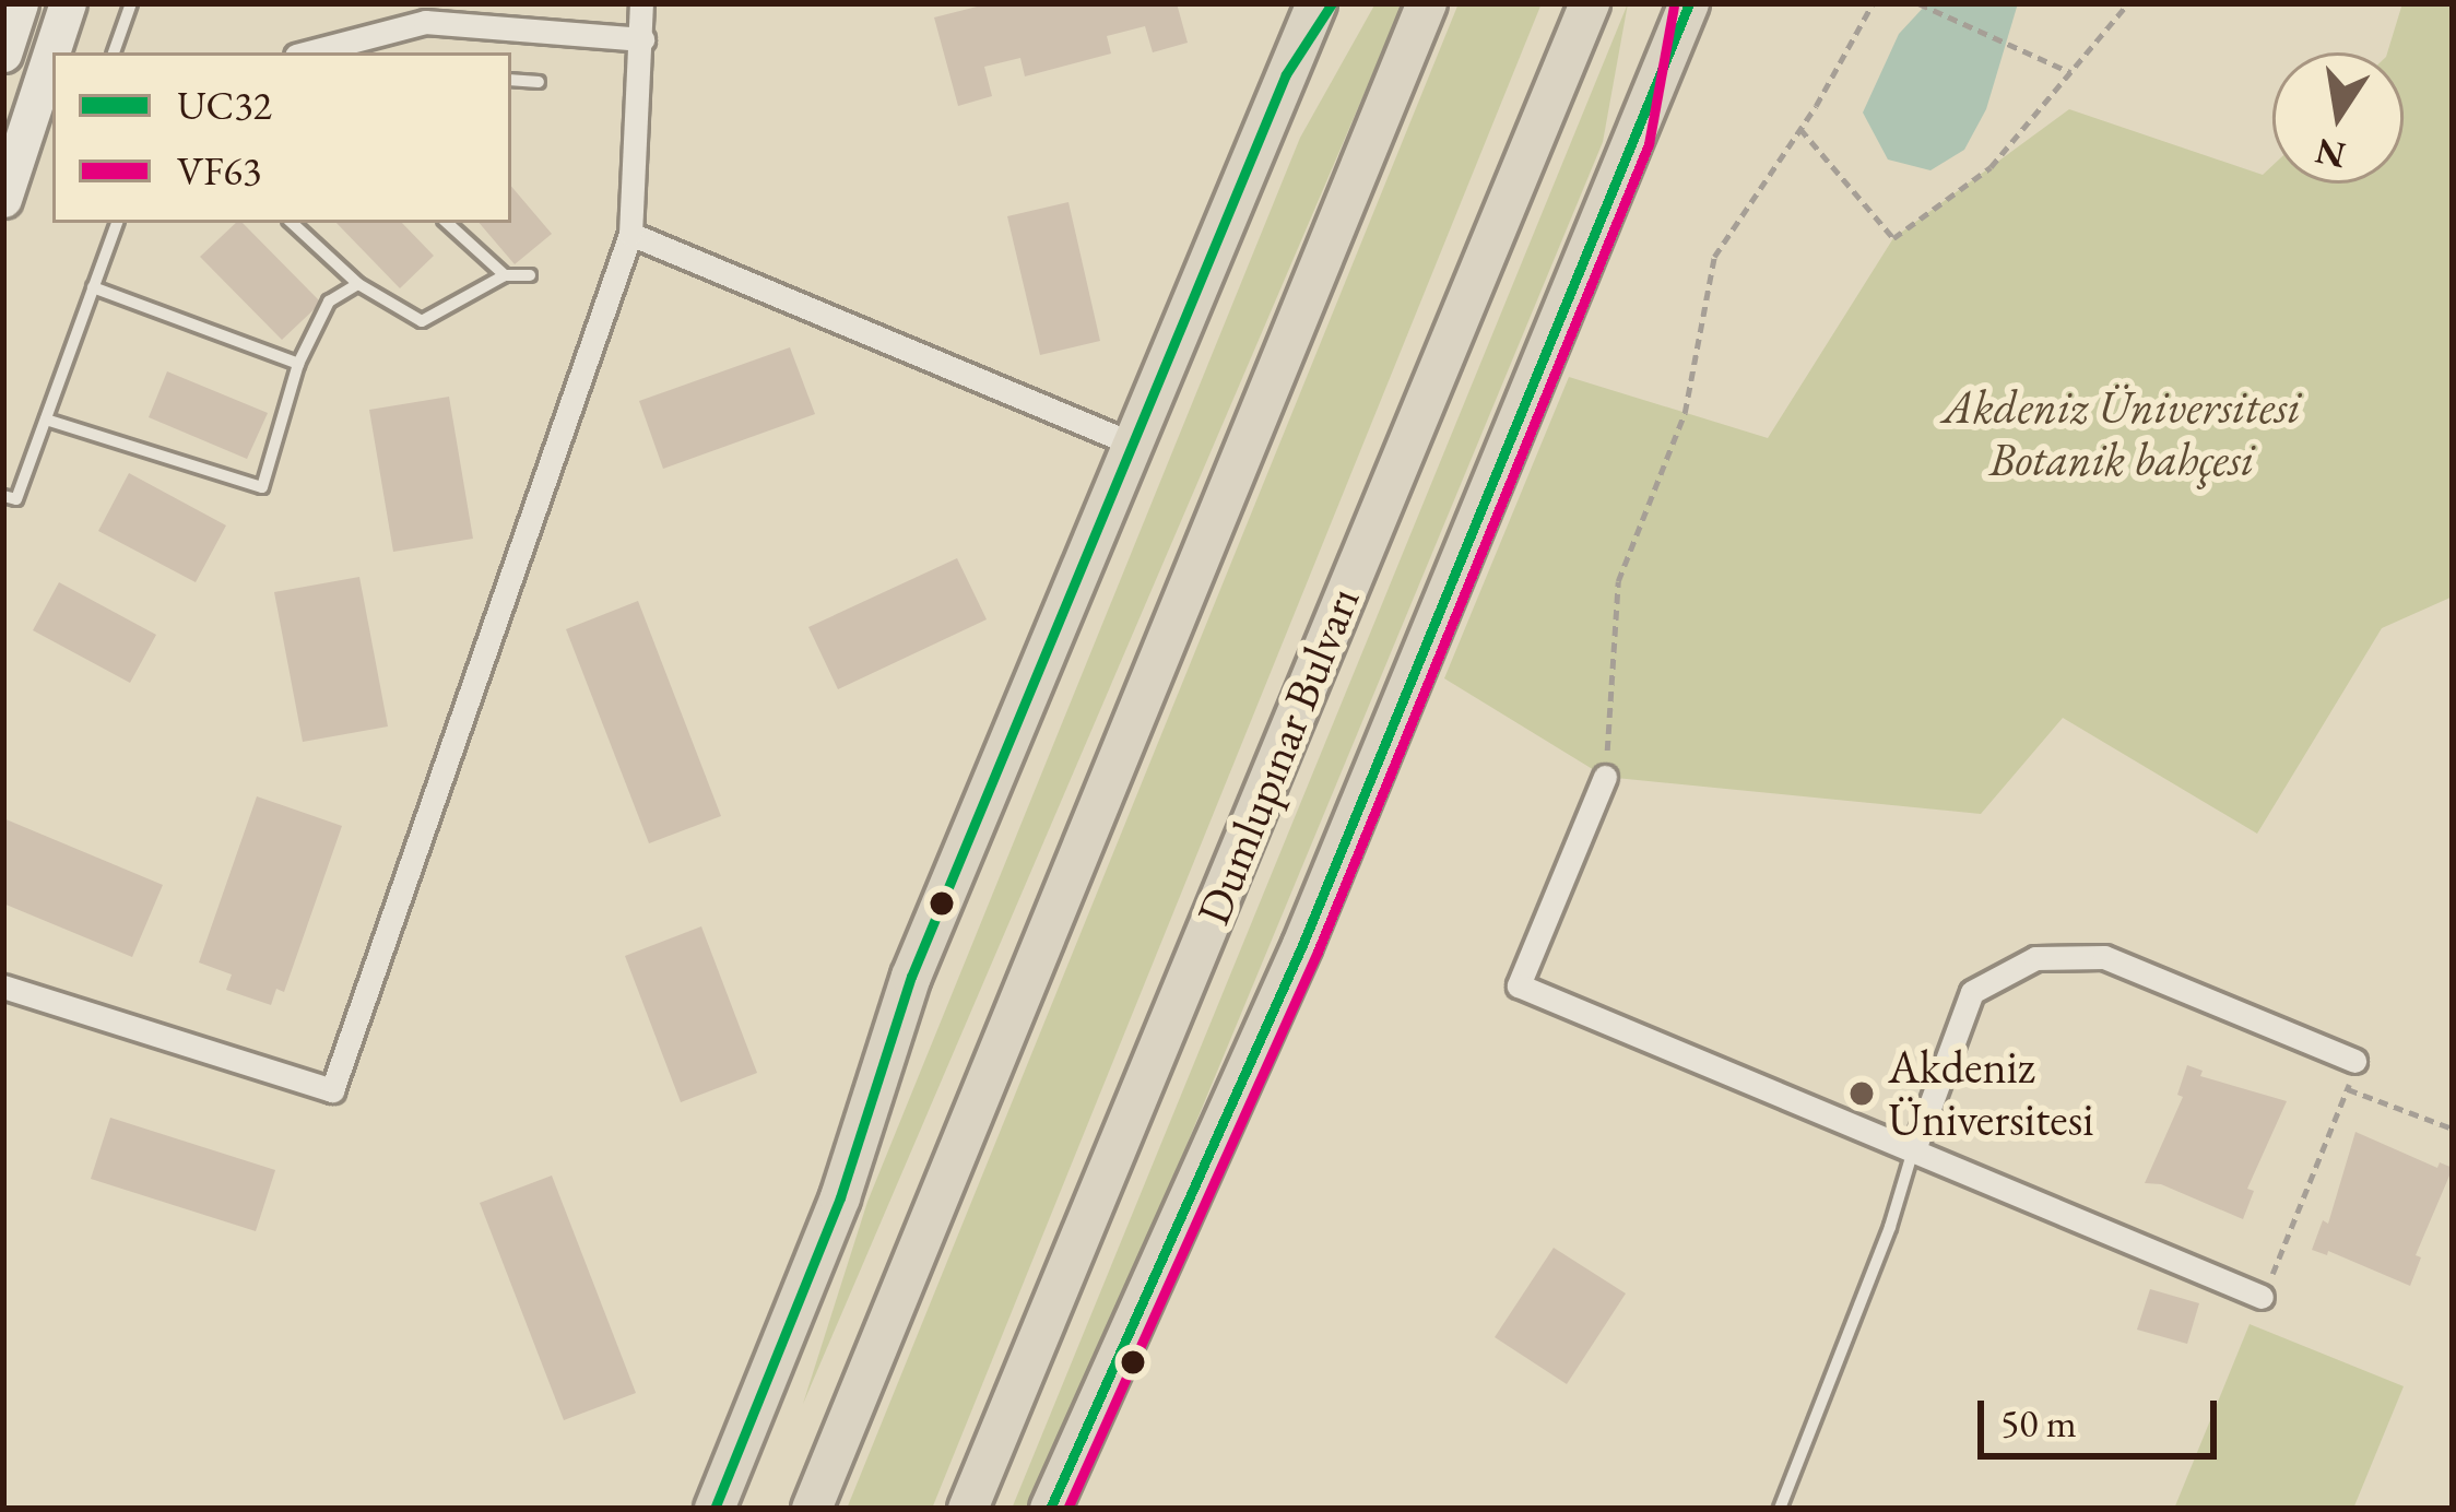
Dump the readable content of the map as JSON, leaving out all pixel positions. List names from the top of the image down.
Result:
{
  "streets": {
    "main road": ["Dumlupınar Bulvarı"]
  },
  "parks": ["Akdeniz Üniversitesi Botanik bahçesi"],
  "places": ["Akdeniz Üniversitesi"],
  "lines": ["transit line UC32", "transit line VF63"],
  "legend": ["UC32", "VF63"],
  "scale_bar": "50 m",
  "north": "bottom"
}
